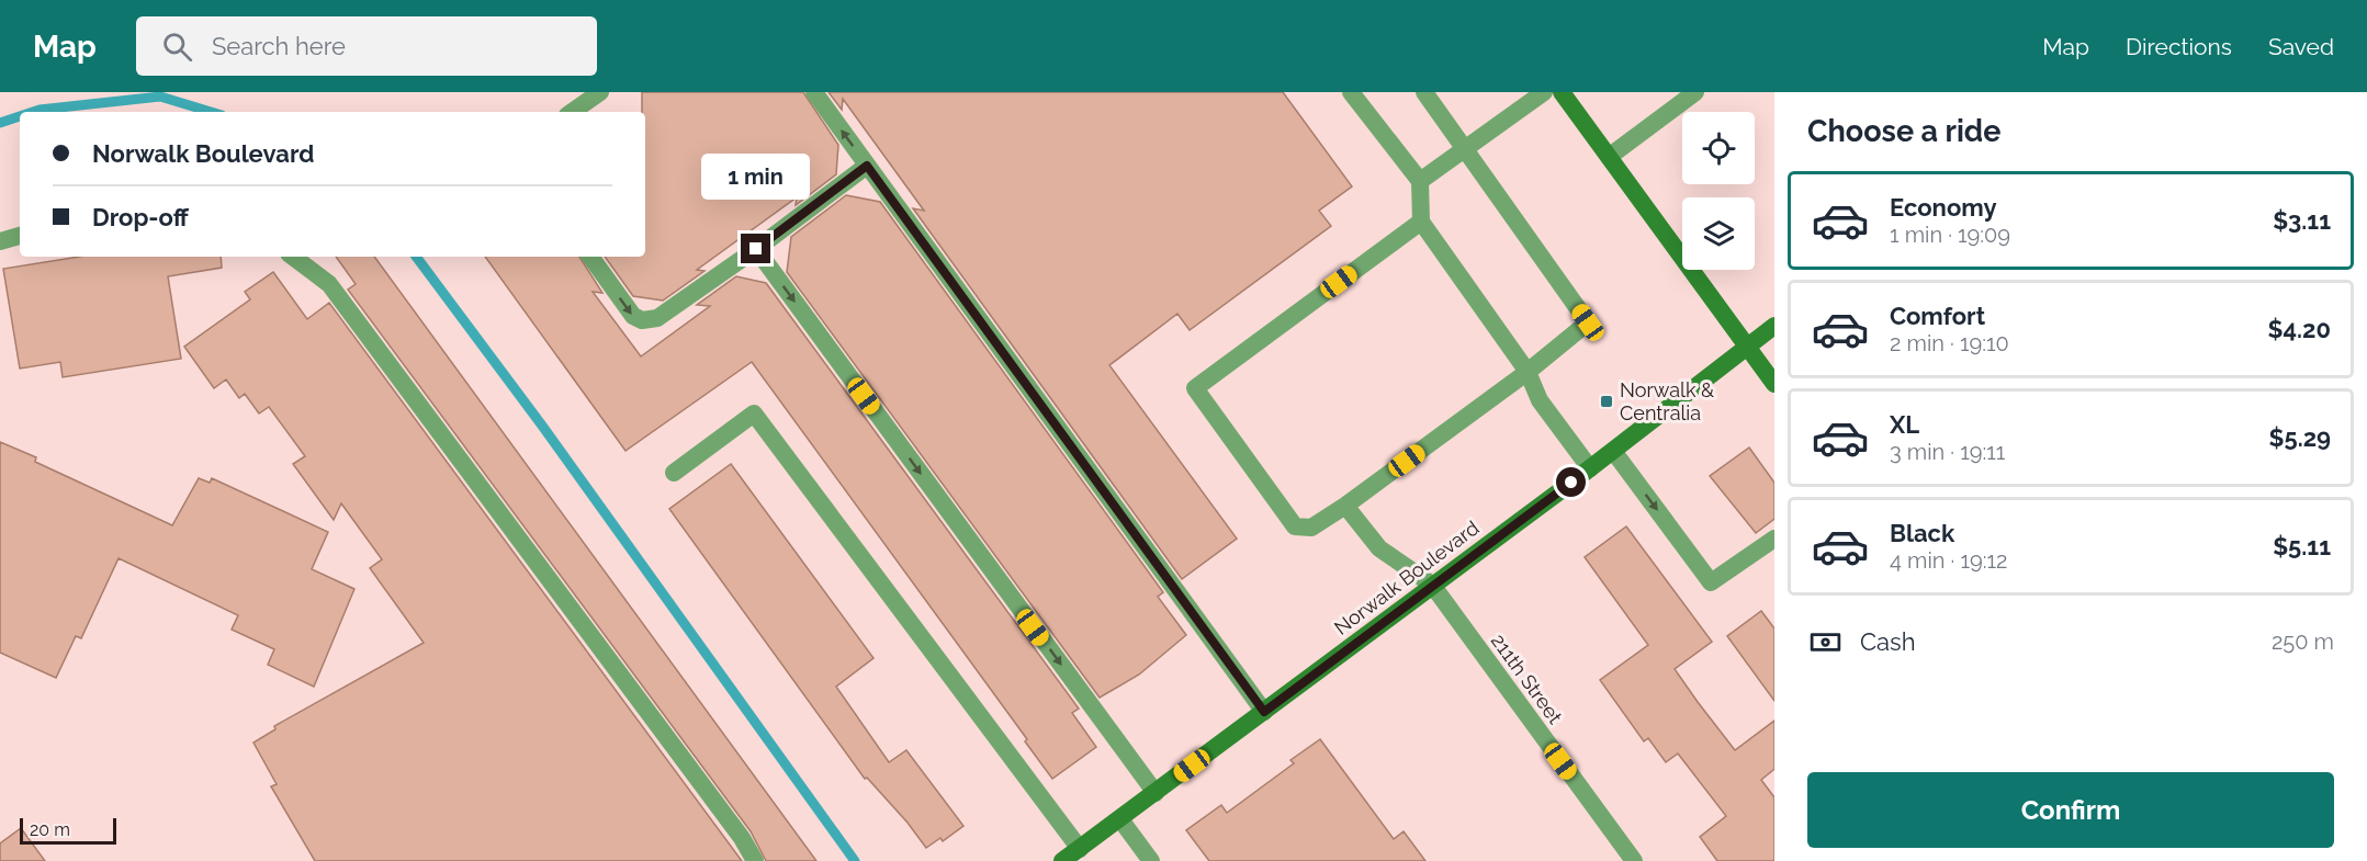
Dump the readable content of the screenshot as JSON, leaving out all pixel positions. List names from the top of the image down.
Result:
{
  "streets": {
    "main road": ["Norwalk Boulevard"],
    "street": ["211th Street"]
  },
  "crossings": [
    ["Norwalk Boulevard", "211th Street"]
  ],
  "places": {
    "transit": ["Norwalk & Centralia"]
  },
  "scale_bar": "20 m",
  "page": {
    "header": "Map",
    "search": "Search here",
    "nav": ["Map", "Directions", "Saved"],
    "heading": "Choose a ride",
    "banner": ["Norwalk Boulevard", "Drop-off"],
    "bubble": "1 min",
    "list": [
      {
        "name": "Economy",
        "note": "1 min · 19:09",
        "value": "$3.11"
      },
      {
        "name": "Comfort",
        "note": "2 min · 19:10",
        "value": "$4.20"
      },
      {
        "name": "XL",
        "note": "3 min · 19:11",
        "value": "$5.29"
      },
      {
        "name": "Black",
        "note": "4 min · 19:12",
        "value": "$5.11"
      }
    ],
    "pay": ["Cash", "250 m"],
    "buttons": "Confirm",
    "scale": "20 m"
  }
}
